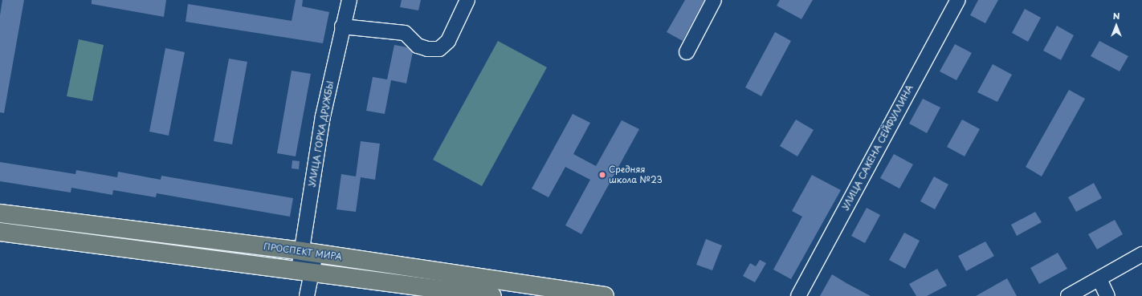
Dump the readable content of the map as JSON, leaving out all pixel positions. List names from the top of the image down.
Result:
{
  "streets": {
    "main road": ["ПРОСПЕКТ МИРА"],
    "street": ["УЛИЦА ГОРКА ДРУЖБЫ", "УЛИЦА САКЕНА СЕЙФУЛЛИНА"]
  },
  "crossings": [
    ["УЛИЦА ГОРКА ДРУЖБЫ", "ПРОСПЕКТ МИРА"]
  ],
  "places": ["Средняя школа №23"],
  "north": "top"
}
